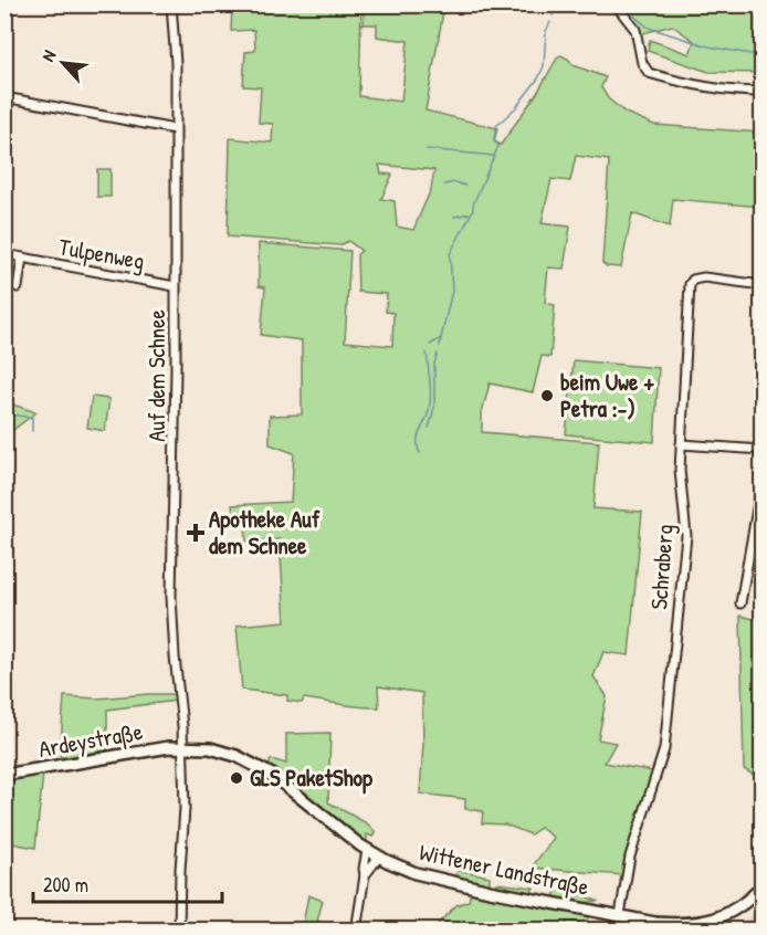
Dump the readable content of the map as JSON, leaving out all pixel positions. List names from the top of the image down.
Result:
{
  "streets": {
    "main road": ["Ardeystraße", "Wittener Landstraße"],
    "street": ["Tulpenweg", "Auf dem Schnee", "Schraberg"]
  },
  "crossings": [
    ["Tulpenweg", "Auf dem Schnee"],
    ["Auf dem Schnee", "Ardeystraße"],
    ["Auf dem Schnee", "Wittener Landstraße"],
    ["Schraberg", "Wittener Landstraße"],
    ["Ardeystraße", "Wittener Landstraße"]
  ],
  "places": {
    "other": ["beim Uwe + Petra :-)", "GLS PaketShop"],
    "health": ["Apotheke Auf dem Schnee"]
  },
  "scale_bar": "200 m",
  "north": "top left"
}
